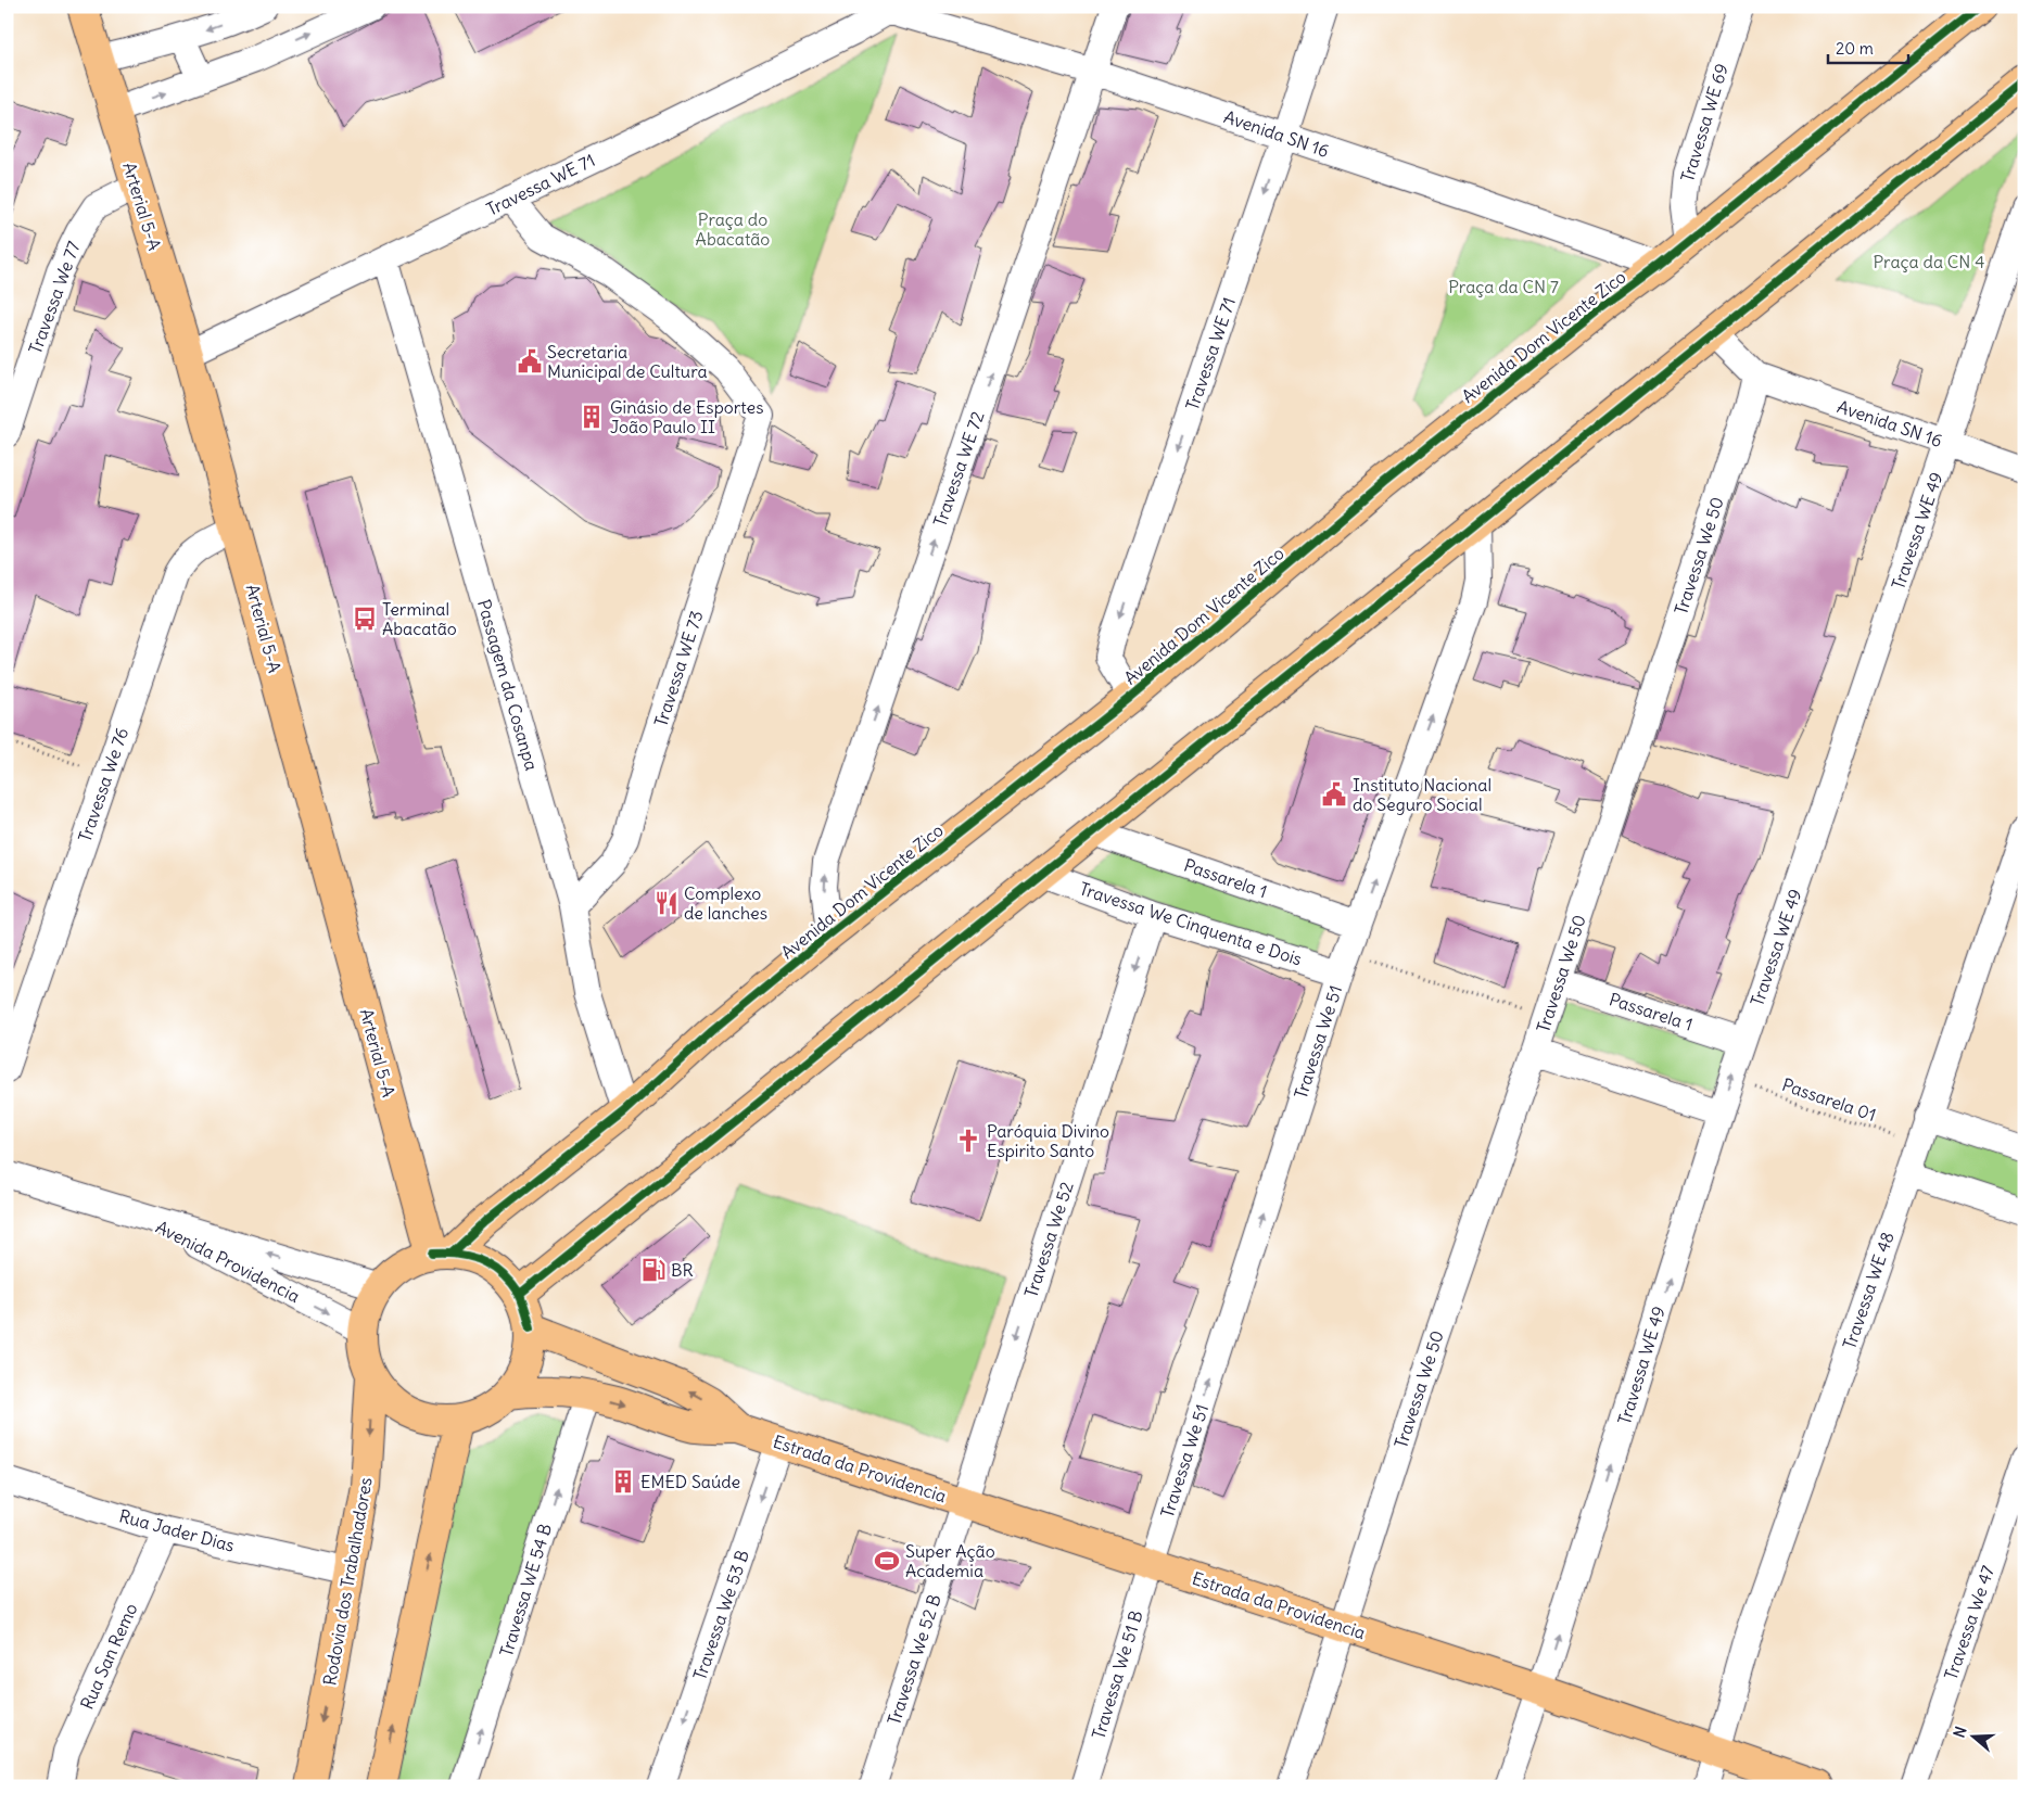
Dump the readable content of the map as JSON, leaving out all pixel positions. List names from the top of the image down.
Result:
{
  "streets": {
    "main road": [
      "Arterial 5-A",
      "Avenida Dom Vicente Zico",
      "Estrada da Providencia",
      "Rodovia dos Trabalhadores"
    ],
    "street": [
      "Travessa WE 69",
      "Avenida SN 16",
      "Travessa WE 71",
      "Travessa We 77",
      "Travessa WE 72",
      "Travessa WE 49",
      "Travessa We 50",
      "Travessa WE 73",
      "Passagem da Cosanpa",
      "Travessa We 76",
      "Passarela 1",
      "Travessa We Cinquenta e Dois",
      "Travessa We 51",
      "Travessa We 52",
      "Avenida Providencia",
      "Travessa WE 48",
      "Rua Jader Dias",
      "Travessa WE 54 B",
      "Travessa We 53 B",
      "Travessa We 47",
      "Rua San Remo",
      "Travessa We 52 B",
      "Travessa We 51 B"
    ],
    "path": ["Passarela 01"]
  },
  "crossings": [
    ["Travessa WE 69", "Avenida Dom Vicente Zico"],
    ["Avenida SN 16", "Travessa WE 71"],
    ["Avenida SN 16", "Avenida Dom Vicente Zico"],
    ["Avenida SN 16", "Travessa WE 72"],
    ["Avenida SN 16", "Travessa WE 49"],
    ["Avenida SN 16", "Travessa We 50"],
    ["Travessa WE 71", "Arterial 5-A"],
    ["Travessa WE 71", "Avenida Dom Vicente Zico"],
    ["Travessa WE 71", "Travessa WE 73"],
    ["Travessa WE 71", "Passagem da Cosanpa"],
    ["Arterial 5-A", "Travessa We 77"],
    ["Arterial 5-A", "Avenida Dom Vicente Zico"],
    ["Arterial 5-A", "Travessa We 76"],
    ["Arterial 5-A", "Avenida Providencia"],
    ["Arterial 5-A", "Estrada da Providencia"],
    ["Arterial 5-A", "Rodovia dos Trabalhadores"],
    ["Avenida Dom Vicente Zico", "Travessa WE 72"],
    ["Avenida Dom Vicente Zico", "Passagem da Cosanpa"],
    ["Avenida Dom Vicente Zico", "Avenida Providencia"],
    ["Avenida Dom Vicente Zico", "Estrada da Providencia"],
    ["Avenida Dom Vicente Zico", "Rodovia dos Trabalhadores"],
    ["Travessa WE 49", "Passarela 1"],
    ["Travessa WE 49", "Passarela 01"],
    ["Travessa WE 49", "Estrada da Providencia"],
    ["Travessa We 50", "Passarela 1"],
    ["Travessa We 50", "Estrada da Providencia"],
    ["Travessa WE 73", "Passagem da Cosanpa"],
    ["Passarela 1", "Travessa We 51"],
    ["Travessa We Cinquenta e Dois", "Travessa We 51"],
    ["Travessa We Cinquenta e Dois", "Travessa We 52"],
    ["Travessa We 51", "Estrada da Providencia"],
    ["Travessa We 51", "Travessa We 51 B"],
    ["Passarela 01", "Travessa WE 48"],
    ["Travessa We 52", "Estrada da Providencia"],
    ["Travessa We 52", "Travessa We 52 B"],
    ["Avenida Providencia", "Estrada da Providencia"],
    ["Avenida Providencia", "Rodovia dos Trabalhadores"],
    ["Travessa WE 48", "Estrada da Providencia"],
    ["Estrada da Providencia", "Rodovia dos Trabalhadores"],
    ["Estrada da Providencia", "Travessa WE 54 B"],
    ["Estrada da Providencia", "Travessa We 53 B"],
    ["Estrada da Providencia", "Travessa We 52 B"],
    ["Estrada da Providencia", "Travessa We 51 B"],
    ["Rua Jader Dias", "Rodovia dos Trabalhadores"],
    ["Rua Jader Dias", "Rua San Remo"]
  ],
  "one_way": [
    "Travessa WE 71",
    "Travessa WE 72",
    "Travessa WE 49",
    "Travessa We 51",
    "Travessa We 52",
    "Travessa WE 54 B",
    "Travessa We 53 B"
  ],
  "parks": ["Praça do Abacatão", "Praça da CN 4", "Praça da CN 7"],
  "places": {
    "public building": ["Secretaria Municipal de Cultura", "Instituto Nacional do Seguro Social"],
    "building": ["Ginásio de Esportes João Paulo II", "EMED Saúde"],
    "bus stop": ["Terminal Abacatão"],
    "restaurant": ["Complexo de lanches"],
    "church": ["Paróquia Divino Espirito Santo"],
    "fuel station": ["BR"],
    "sports": ["Super Ação Academia"]
  },
  "scale_bar": "20 m",
  "north": "left"
}
